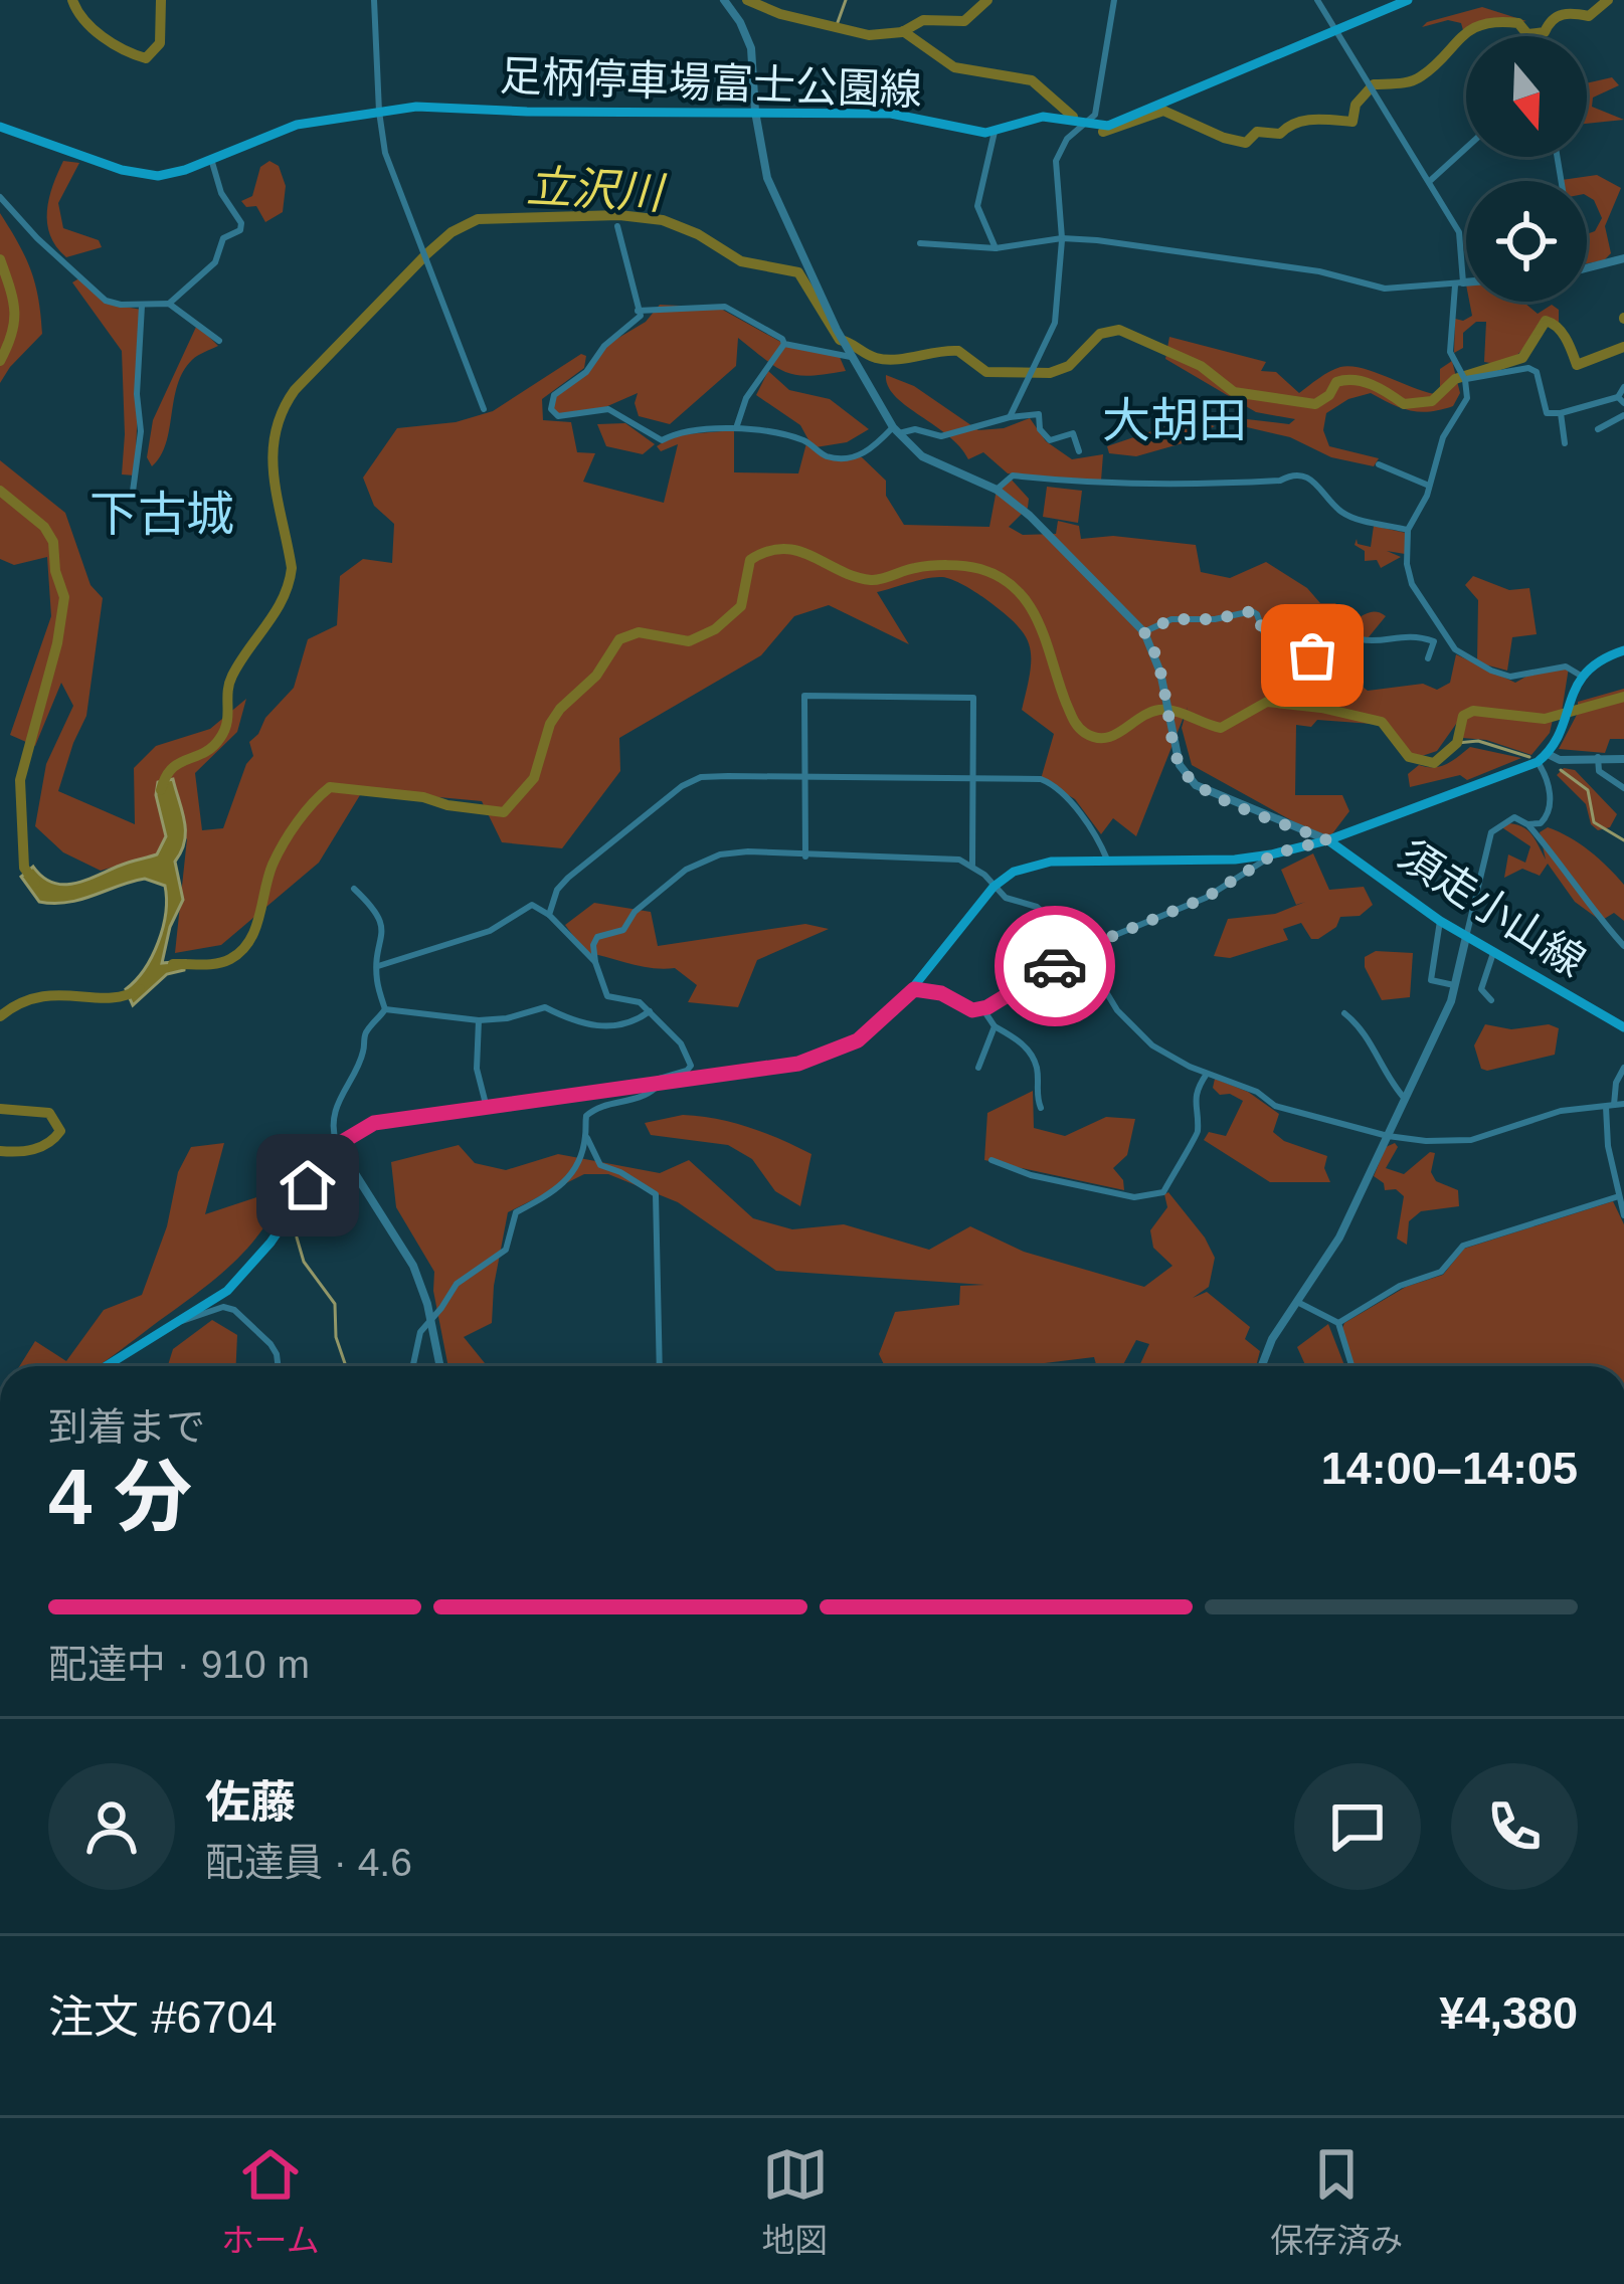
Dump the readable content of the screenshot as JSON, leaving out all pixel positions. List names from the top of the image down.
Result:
{
  "streets": {
    "main road": ["足柄停車場富士公園線", "須走小山線"]
  },
  "districts": ["大胡田", "下古城"],
  "water": ["立沢川"],
  "north": "bottom",
  "page": {
    "heading": ["4 分", "到着まで", "14:00–14:05"],
    "panel": [
      "佐藤",
      "配達員 · 4.6",
      "注文 #6704",
      "¥4,380"
    ],
    "bar": "配達中 · 910 m",
    "tabs": ["ホーム", "地図", "保存済み"]
  }
}
